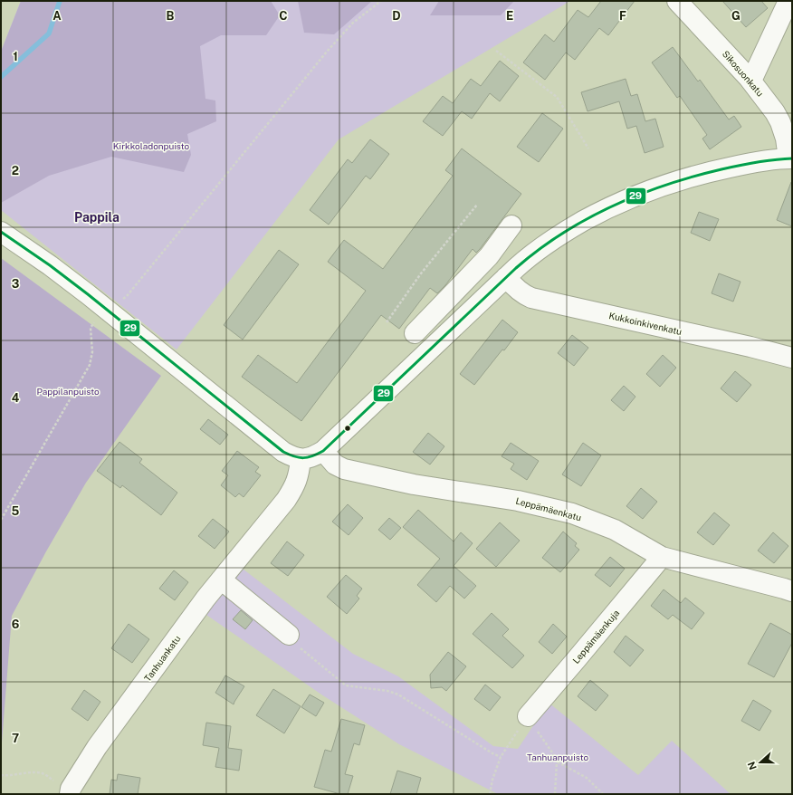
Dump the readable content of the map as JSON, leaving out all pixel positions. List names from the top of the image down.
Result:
{
  "streets": {
    "street": [
      "Sikosuonkatu",
      "Kukkoinkivenkatu",
      "Leppämäenkatu",
      "Leppämäenkuja",
      "Tanhuankatu"
    ]
  },
  "crossings": [
    ["Leppämäenkatu", "Leppämäenkuja"]
  ],
  "districts": ["Pappila"],
  "parks": ["Kirkkoladonpuisto", "Pappilanpuisto", "Tanhuanpuisto"],
  "lines": ["transit line 29"],
  "north": "left",
  "grid": {
    "columns": [
      "A",
      "B",
      "C",
      "D",
      "E",
      "F",
      "G"
    ],
    "rows": [
      "1",
      "2",
      "3",
      "4",
      "5",
      "6",
      "7"
    ]
  }
}
